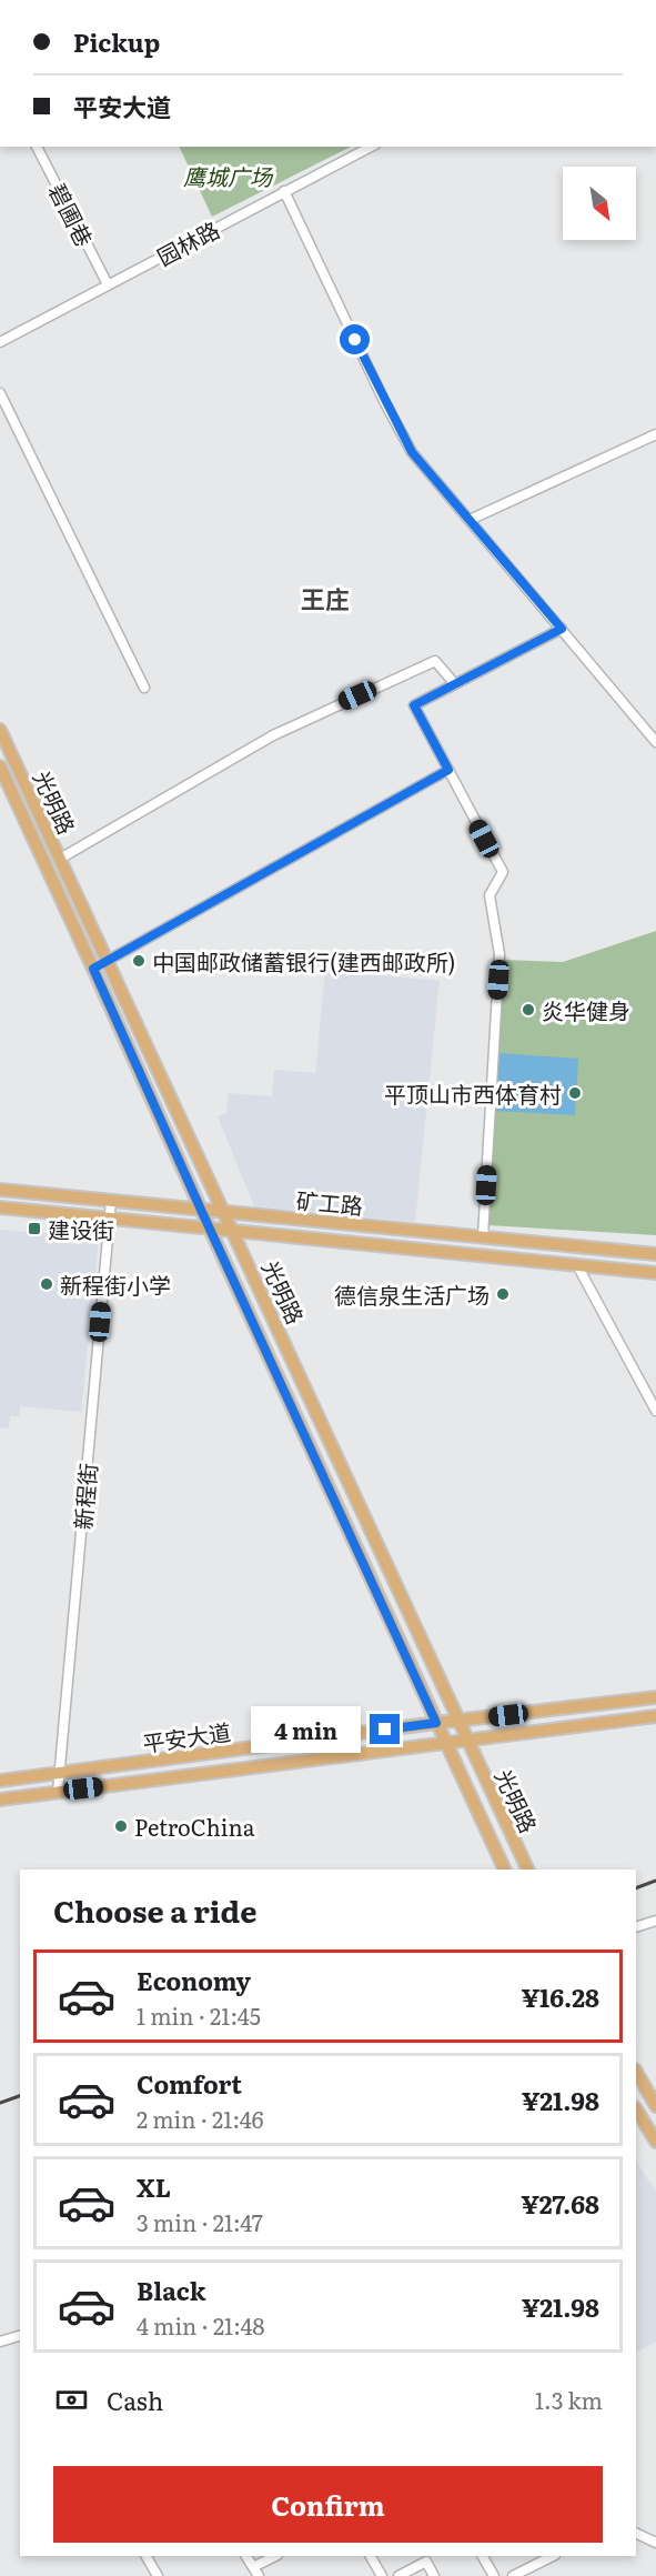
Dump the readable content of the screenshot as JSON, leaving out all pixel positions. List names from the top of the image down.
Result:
{
  "streets": {
    "main road": ["光明路", "矿工路", "平安大道"],
    "street": ["碧圃巷", "园林路", "新程街"]
  },
  "crossings": [
    ["碧圃巷", "园林路"],
    ["光明路", "矿工路"],
    ["光明路", "平安大道"],
    ["矿工路", "新程街"],
    ["新程街", "平安大道"]
  ],
  "districts": ["王庄"],
  "parks": ["鹰城广场"],
  "places": {
    "other": [
      "中国邮政储蓄银行(建西邮政所)",
      "炎华健身",
      "平顶山市西体育村",
      "新程街小学",
      "德信泉生活广场",
      "PetroChina"
    ],
    "transit": ["建设街"]
  },
  "north": "bottom right",
  "page": {
    "banner": ["Pickup", "平安大道"],
    "bubble": "4 min",
    "heading": "Choose a ride",
    "list": [
      {
        "name": "Economy",
        "note": "1 min · 21:45",
        "value": "¥16.28"
      },
      {
        "name": "Comfort",
        "note": "2 min · 21:46",
        "value": "¥21.98"
      },
      {
        "name": "XL",
        "note": "3 min · 21:47",
        "value": "¥27.68"
      },
      {
        "name": "Black",
        "note": "4 min · 21:48",
        "value": "¥21.98"
      }
    ],
    "pay": ["Cash", "1.3 km"],
    "buttons": "Confirm"
  }
}
